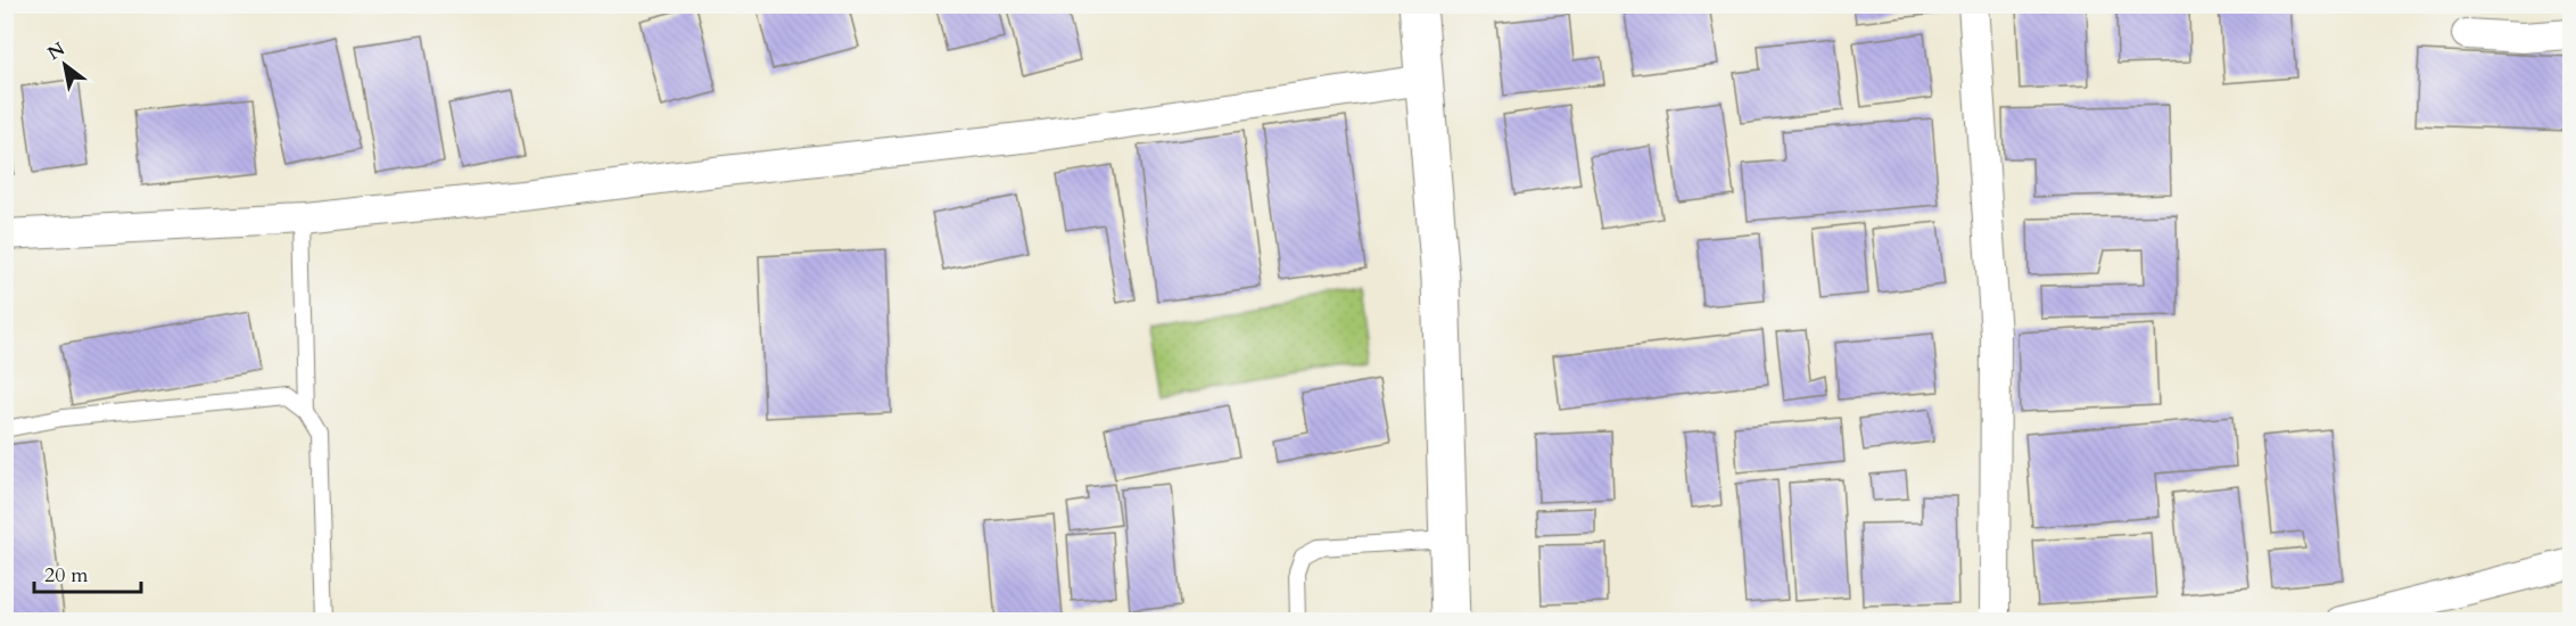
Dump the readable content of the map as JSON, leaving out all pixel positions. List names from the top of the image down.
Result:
{
  "scale_bar": "20 m",
  "north": "top left"
}
